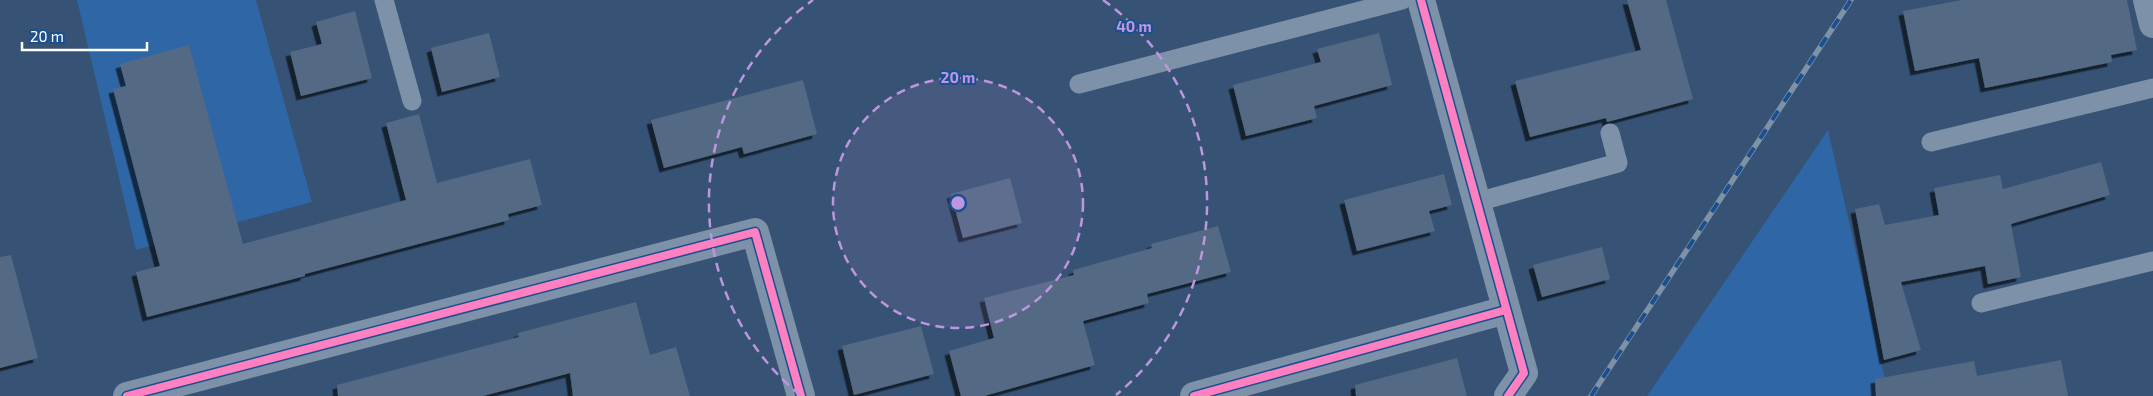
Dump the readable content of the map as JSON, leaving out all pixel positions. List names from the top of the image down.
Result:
{
  "scale_bar": "20 m",
  "rings": ["40 m", "20 m"]
}
